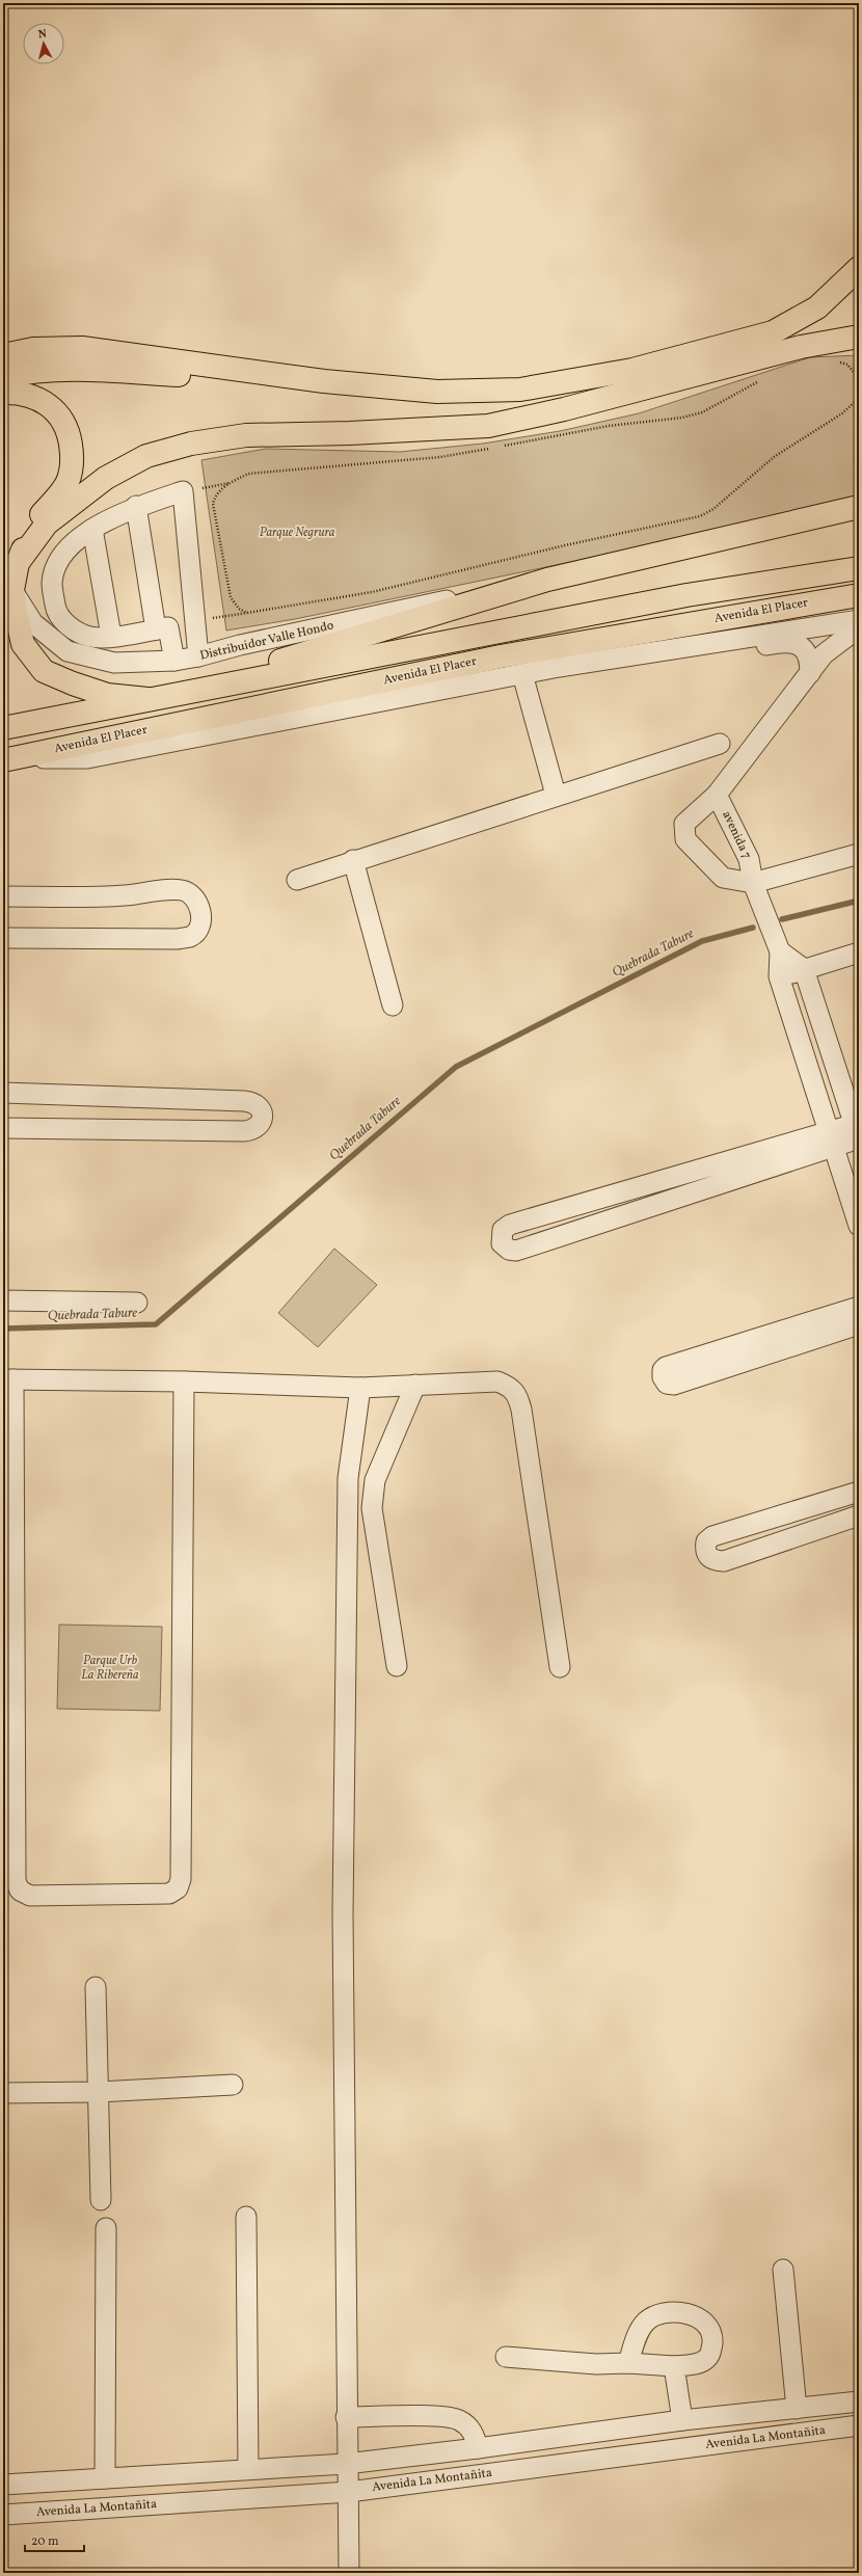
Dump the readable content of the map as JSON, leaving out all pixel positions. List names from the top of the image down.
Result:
{
  "streets": {
    "main road": ["Avenida El Placer"],
    "street": ["Distribuidor Valle Hondo", "avenida 7", "Avenida La Montañita"]
  },
  "water": ["Quebrada Tabure"],
  "parks": ["Parque Negrura", "Parque Urb La Ribereña"],
  "scale_bar": "20 m",
  "north": "top"
}
